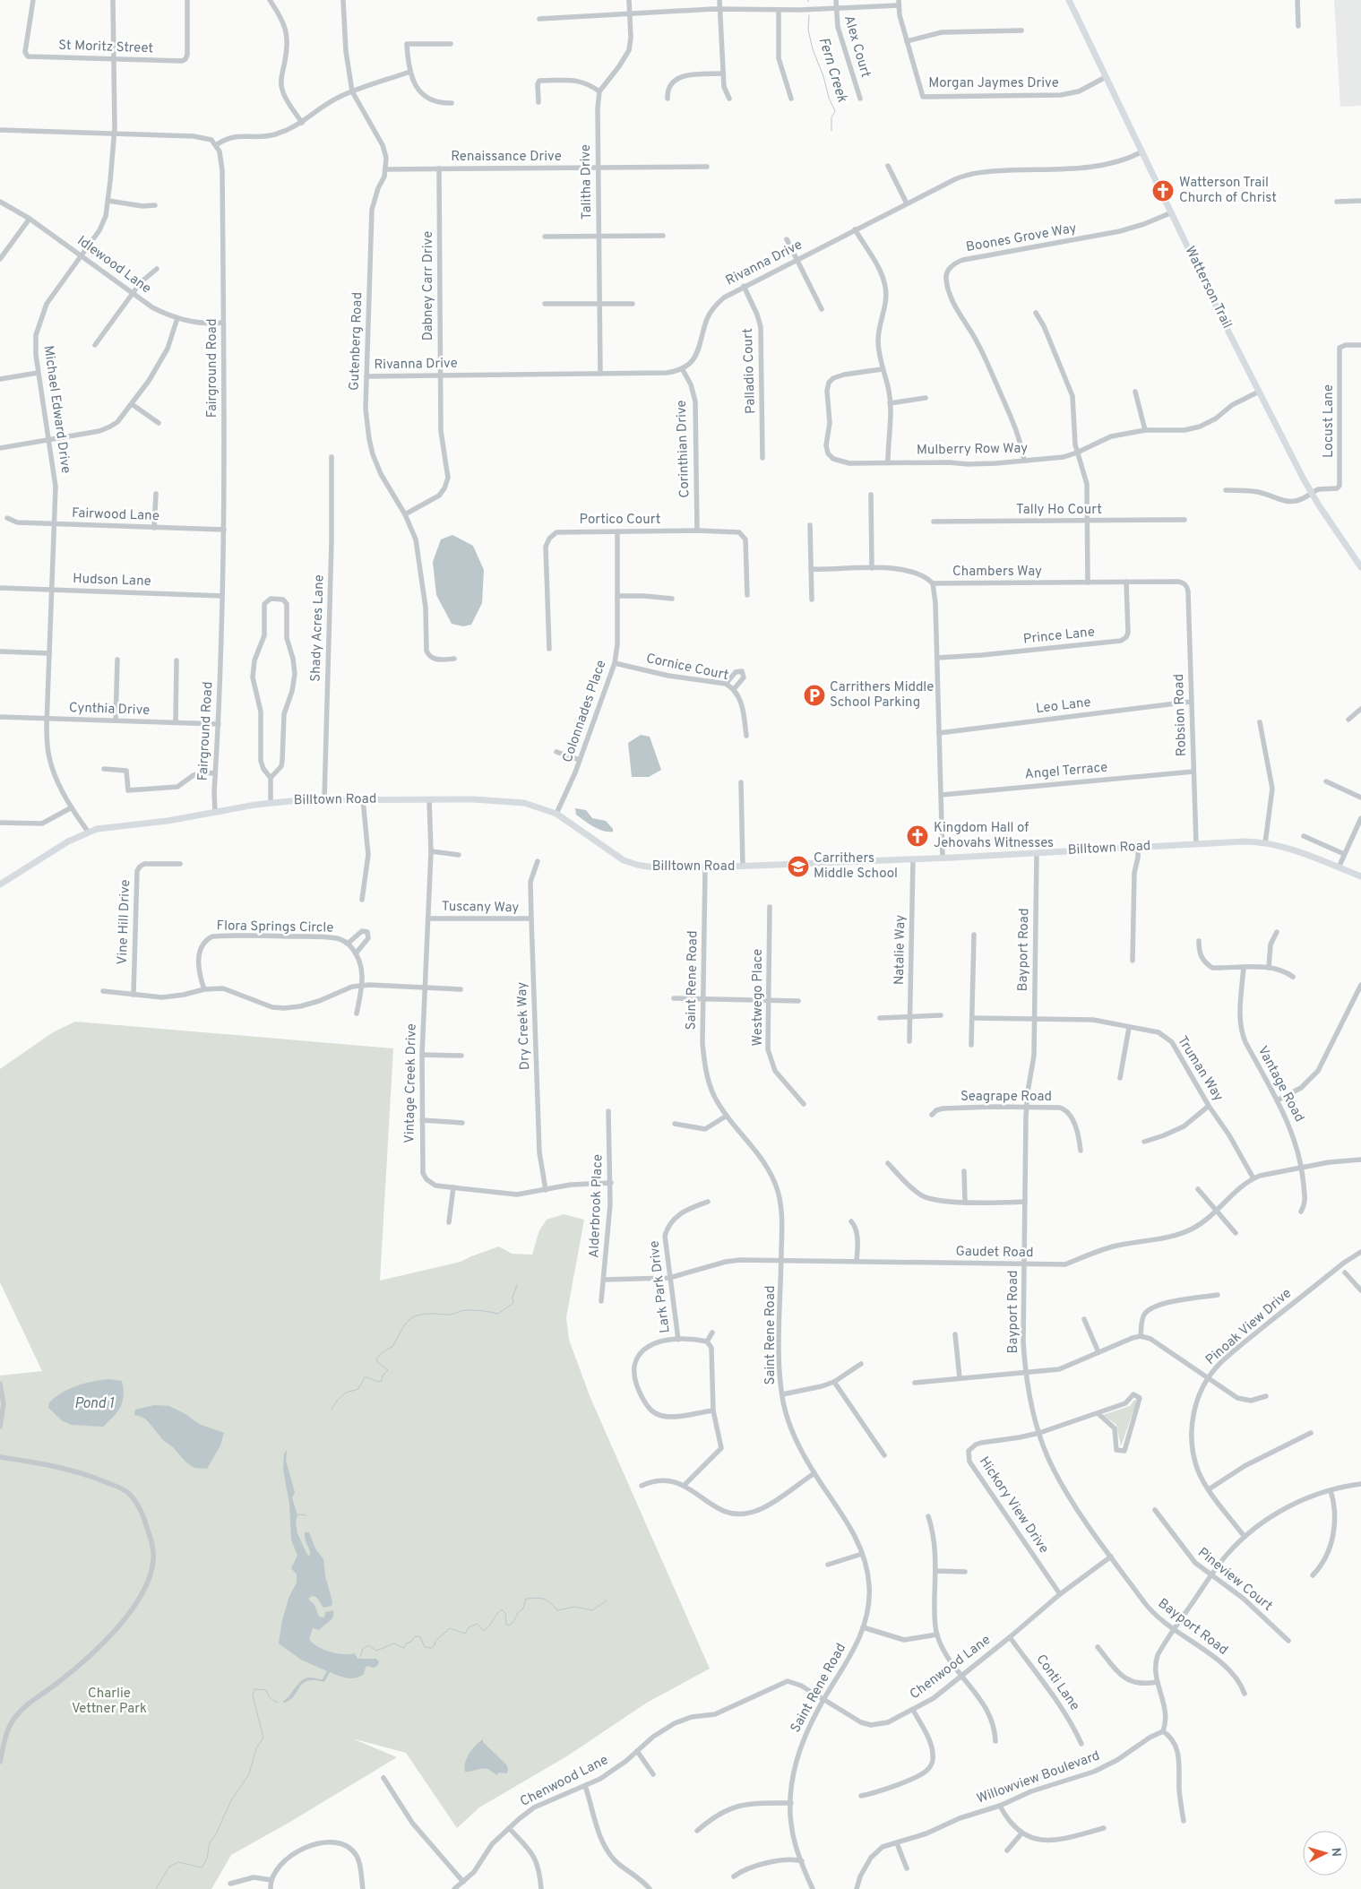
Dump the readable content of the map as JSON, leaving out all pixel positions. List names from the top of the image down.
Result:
{
  "streets": {
    "main road": ["Watterson Trail", "Billtown Road"],
    "street": [
      "Alex Court",
      "St Moritz Street",
      "Morgan Jaymes Drive",
      "Renaissance Drive",
      "Talitha Drive",
      "Boones Grove Way",
      "Rivanna Drive",
      "Idlewood Lane",
      "Dabney Carr Drive",
      "Gutenberg Road",
      "Fairground Road",
      "Palladio Court",
      "Michael Edward Drive",
      "Locust Lane",
      "Corinthian Drive",
      "Mulberry Row Way",
      "Tally Ho Court",
      "Fairwood Lane",
      "Portico Court",
      "Chambers Way",
      "Hudson Lane",
      "Shady Acres Lane",
      "Prince Lane",
      "Cornice Court",
      "Leo Lane",
      "Cynthia Drive",
      "Colonnades Place",
      "Robsion Road",
      "Angel Terrace",
      "Tuscany Way",
      "Vine Hill Drive",
      "Flora Springs Circle",
      "Natalie Way",
      "Bayport Road",
      "Saint Rene Road",
      "Westwego Place",
      "Dry Creek Way",
      "Truman Way",
      "Vintage Creek Drive",
      "Vantage Road",
      "Seagrape Road",
      "Alderbrook Place",
      "Gaudet Road",
      "Lark Park Drive",
      "Pinoak View Drive",
      "Hickory View Drive",
      "Pineview Court",
      "Chenwood Lane",
      "Conti Lane",
      "Willowview Boulevard"
    ]
  },
  "crossings": [
    ["St Moritz Street", "Michael Edward Drive"],
    ["Morgan Jaymes Drive", "Watterson Trail"],
    ["Renaissance Drive", "Talitha Drive"],
    ["Renaissance Drive", "Dabney Carr Drive"],
    ["Renaissance Drive", "Gutenberg Road"],
    ["Talitha Drive", "Rivanna Drive"],
    ["Boones Grove Way", "Watterson Trail"],
    ["Boones Grove Way", "Mulberry Row Way"],
    ["Rivanna Drive", "Dabney Carr Drive"],
    ["Rivanna Drive", "Watterson Trail"],
    ["Rivanna Drive", "Gutenberg Road"],
    ["Rivanna Drive", "Palladio Court"],
    ["Rivanna Drive", "Corinthian Drive"],
    ["Idlewood Lane", "Fairground Road"],
    ["Idlewood Lane", "Michael Edward Drive"],
    ["Dabney Carr Drive", "Gutenberg Road"],
    ["Watterson Trail", "Locust Lane"],
    ["Watterson Trail", "Mulberry Row Way"],
    ["Fairground Road", "Fairwood Lane"],
    ["Fairground Road", "Hudson Lane"],
    ["Fairground Road", "Cynthia Drive"],
    ["Fairground Road", "Billtown Road"],
    ["Michael Edward Drive", "Fairwood Lane"],
    ["Michael Edward Drive", "Hudson Lane"],
    ["Michael Edward Drive", "Cynthia Drive"],
    ["Michael Edward Drive", "Billtown Road"],
    ["Corinthian Drive", "Portico Court"],
    ["Portico Court", "Colonnades Place"],
    ["Chambers Way", "Prince Lane"],
    ["Chambers Way", "Robsion Road"],
    ["Shady Acres Lane", "Billtown Road"],
    ["Cornice Court", "Colonnades Place"],
    ["Leo Lane", "Robsion Road"],
    ["Colonnades Place", "Billtown Road"],
    ["Robsion Road", "Angel Terrace"],
    ["Robsion Road", "Billtown Road"],
    ["Billtown Road", "Natalie Way"],
    ["Billtown Road", "Bayport Road"],
    ["Billtown Road", "Saint Rene Road"],
    ["Billtown Road", "Vintage Creek Drive"],
    ["Tuscany Way", "Dry Creek Way"],
    ["Tuscany Way", "Vintage Creek Drive"],
    ["Bayport Road", "Truman Way"],
    ["Bayport Road", "Seagrape Road"],
    ["Bayport Road", "Gaudet Road"],
    ["Bayport Road", "Hickory View Drive"],
    ["Bayport Road", "Chenwood Lane"],
    ["Saint Rene Road", "Gaudet Road"],
    ["Saint Rene Road", "Chenwood Lane"],
    ["Dry Creek Way", "Vintage Creek Drive"],
    ["Truman Way", "Gaudet Road"],
    ["Vintage Creek Drive", "Alderbrook Place"],
    ["Vantage Road", "Gaudet Road"],
    ["Alderbrook Place", "Gaudet Road"],
    ["Gaudet Road", "Lark Park Drive"],
    ["Hickory View Drive", "Chenwood Lane"],
    ["Chenwood Lane", "Conti Lane"]
  ],
  "water": ["Fern Creek", "Pond 1"],
  "parks": ["Charlie Vettner Park"],
  "places": {
    "church": ["Watterson Trail Church of Christ", "Kingdom Hall of Jehovahs Witnesses"],
    "parking": ["Carrithers Middle School Parking"],
    "school or university": ["Carrithers Middle School"]
  },
  "north": "right"
}
